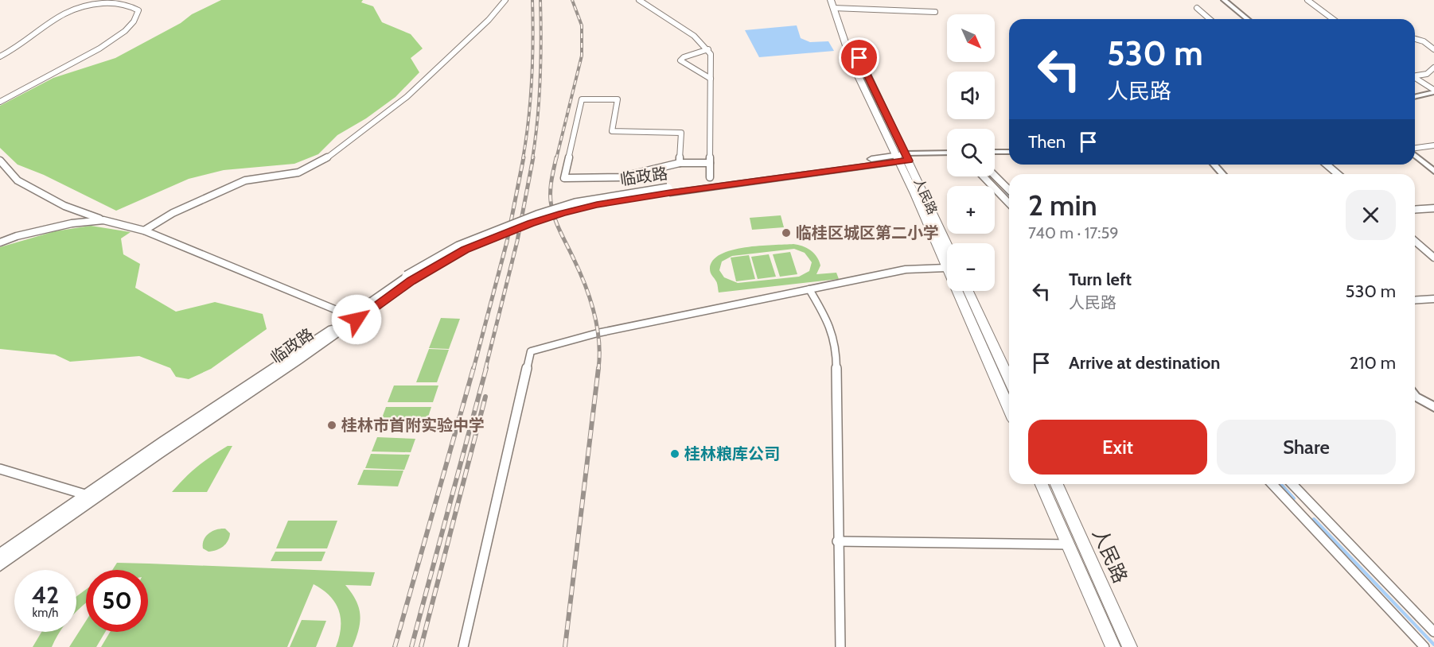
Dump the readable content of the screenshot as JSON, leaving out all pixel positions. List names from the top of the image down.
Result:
{
  "streets": {
    "main road": ["临政路", "人民路"]
  },
  "crossings": [
    ["临政路", "人民路"]
  ],
  "places": ["临桂区城区第二小学", "桂林市首附实验中学", "桂林粮库公司"],
  "north": "bottom right",
  "page": {
    "map_buttons": ["+", "−"],
    "turn": ["530 m", "人民路"],
    "then": "Then",
    "heading": ["2 min", "740 m · 17:59"],
    "list": [
      {
        "name": "Turn left",
        "note": "人民路",
        "value": "530 m"
      },
      {
        "name": "Arrive at destination",
        "value": "210 m"
      }
    ],
    "buttons": ["Exit", "Share"],
    "speed": "42 km/h",
    "limit": "50"
  }
}
